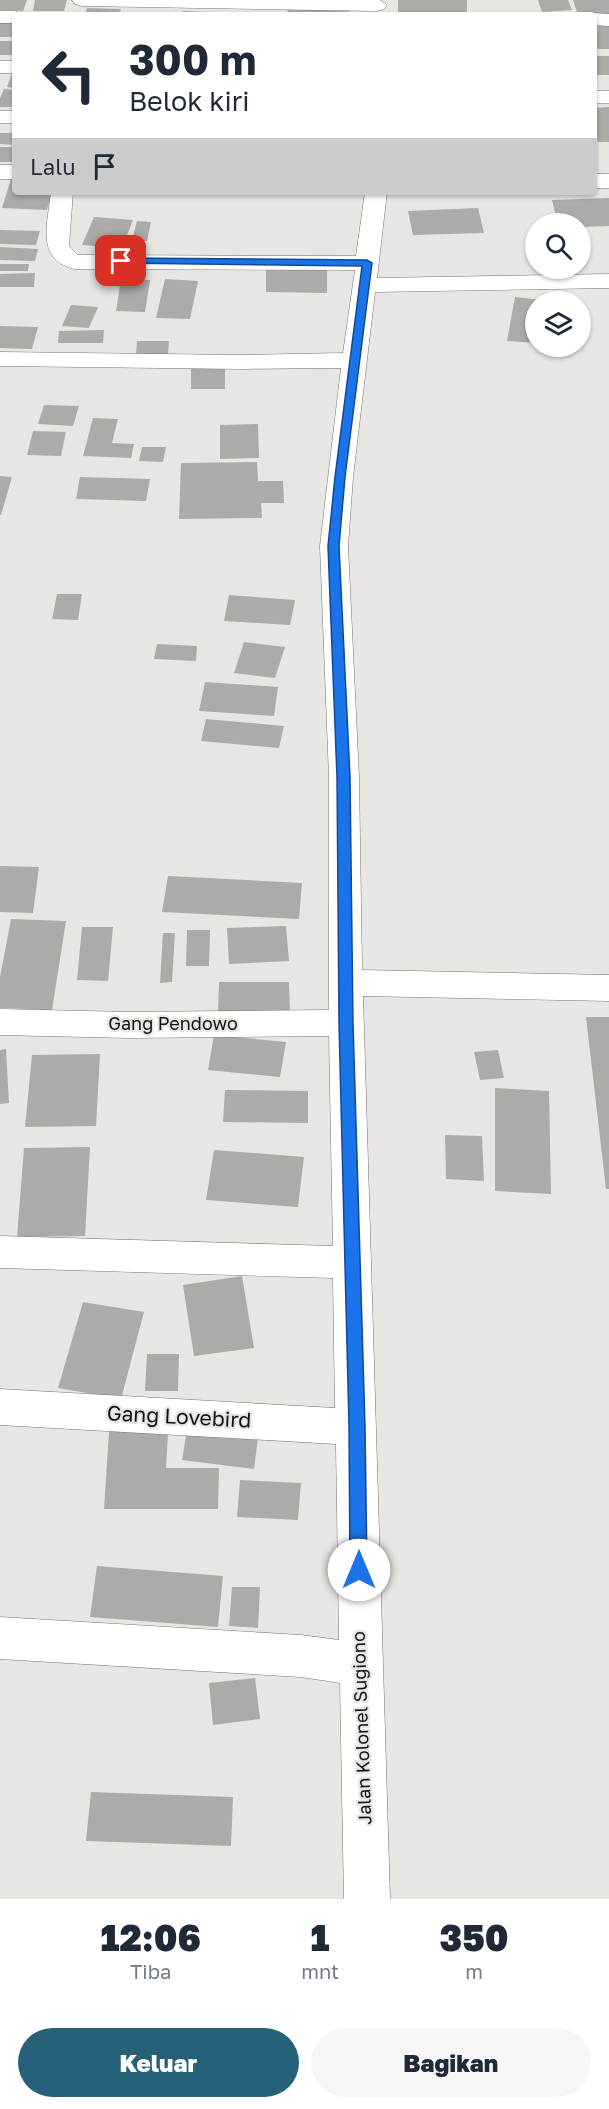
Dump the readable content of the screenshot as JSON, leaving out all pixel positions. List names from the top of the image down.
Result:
{
  "streets": {
    "street": ["Gang Pendowo", "Gang Lovebird", "Jalan Kolonel Sugiono"]
  },
  "crossings": [
    ["Gang Pendowo", "Jalan Kolonel Sugiono"],
    ["Gang Lovebird", "Jalan Kolonel Sugiono"]
  ],
  "page": {
    "turn": ["300 m", "Belok kiri"],
    "then": "Lalu",
    "eta": [
      "12:06",
      "Tiba",
      "1",
      "mnt",
      "350",
      "m"
    ],
    "buttons": ["Keluar", "Bagikan"]
  }
}
